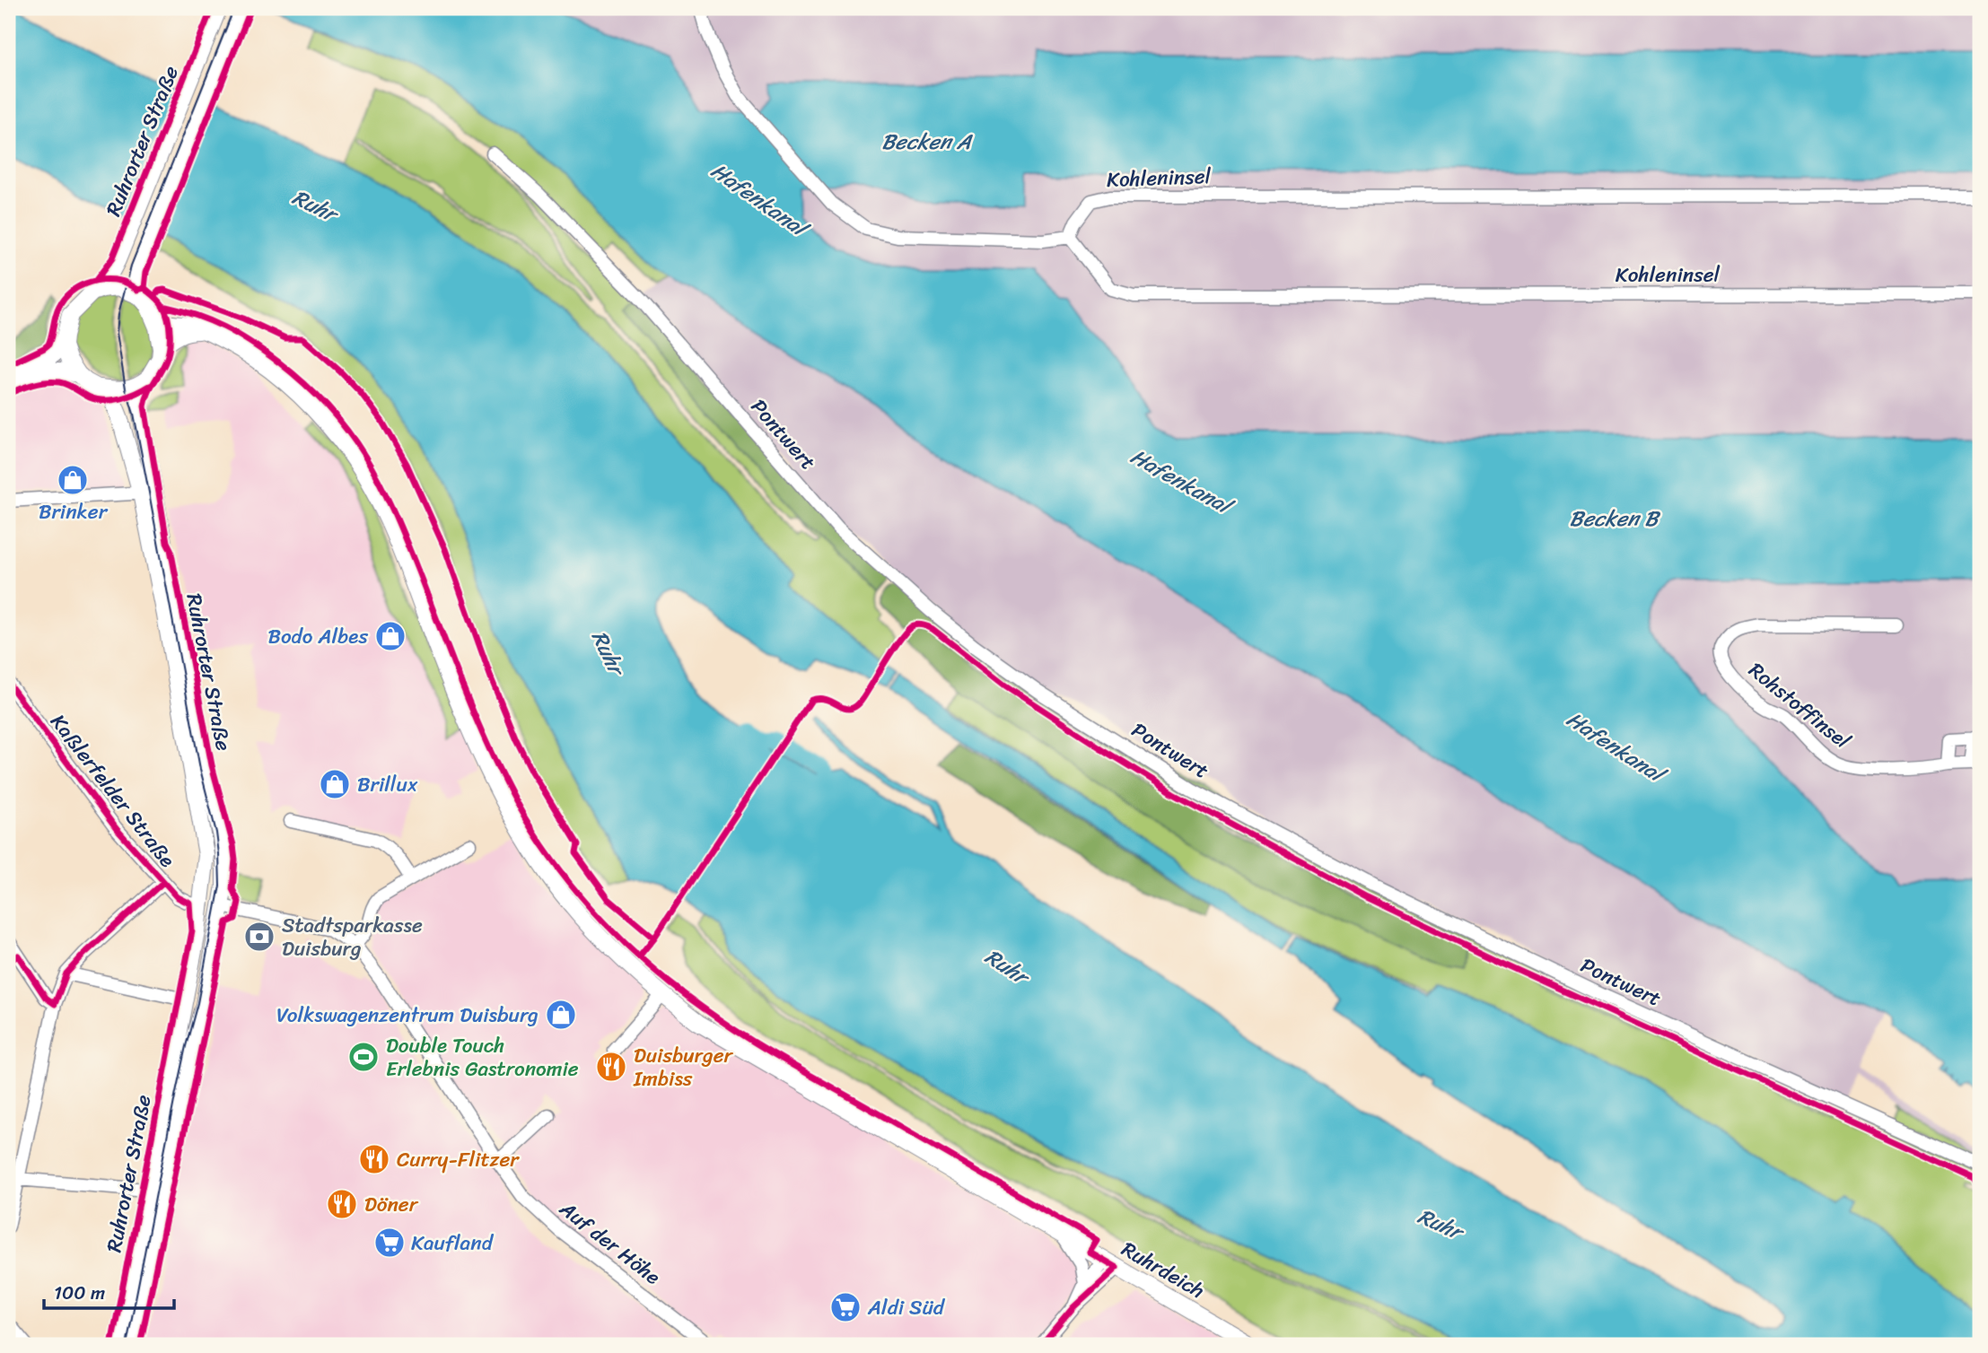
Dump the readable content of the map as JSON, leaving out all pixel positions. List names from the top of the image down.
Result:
{
  "streets": {
    "main road": ["Ruhrorter Straße", "Ruhrdeich"],
    "street": [
      "Kohleninsel",
      "Pontwert",
      "Rohstoffinsel",
      "Kaßlerfelder Straße",
      "Auf der Höhe"
    ]
  },
  "crossings": [
    ["Ruhrorter Straße", "Kaßlerfelder Straße"],
    ["Ruhrorter Straße", "Auf der Höhe"],
    ["Ruhrorter Straße", "Ruhrdeich"]
  ],
  "water": [
    "Becken A",
    "Hafenkanal",
    "Ruhr",
    "Becken B"
  ],
  "places": {
    "shop": [
      "Brinker",
      "Bodo Albes",
      "Brillux",
      "Volkswagenzentrum Duisburg"
    ],
    "bank": ["Stadtsparkasse Duisburg"],
    "sports": ["Double Touch Erlebnis Gastronomie"],
    "restaurant": ["Duisburger Imbiss", "Curry-Flitzer", "Döner"],
    "supermarket": ["Kaufland", "Aldi Süd"]
  },
  "scale_bar": "100 m"
}
